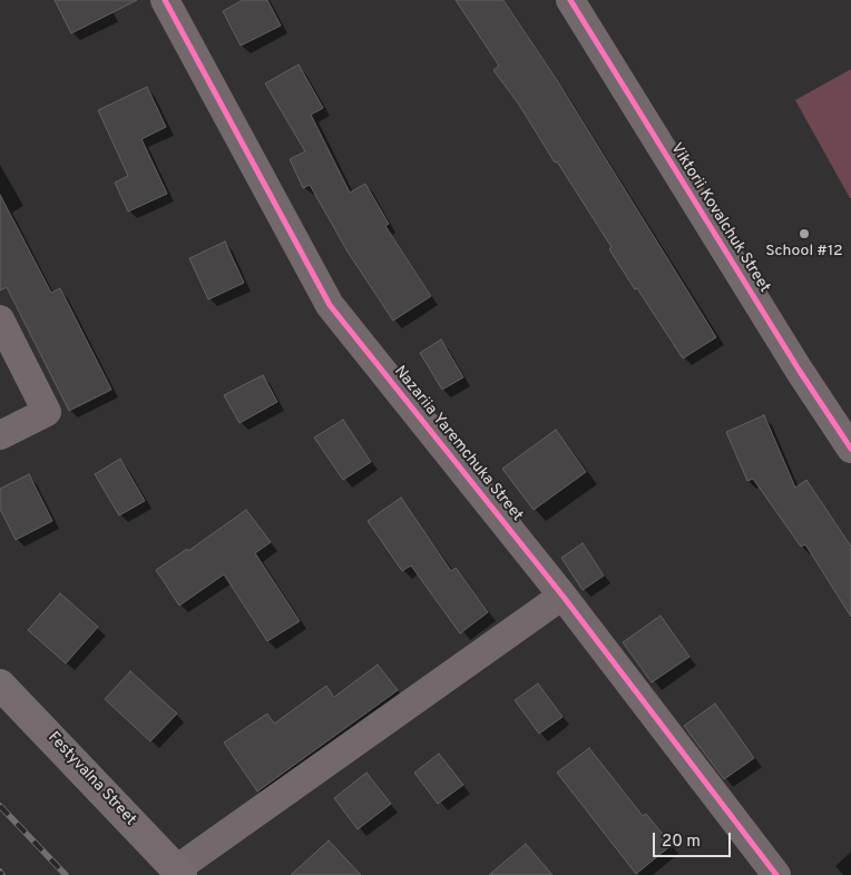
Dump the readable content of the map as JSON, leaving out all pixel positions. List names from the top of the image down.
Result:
{
  "streets": {
    "street": ["Viktorii Kovalchuk Street", "Nazariia Yaremchuka Street", "Festyvalna Street"]
  },
  "places": ["School #12"],
  "scale_bar": "20 m"
}
